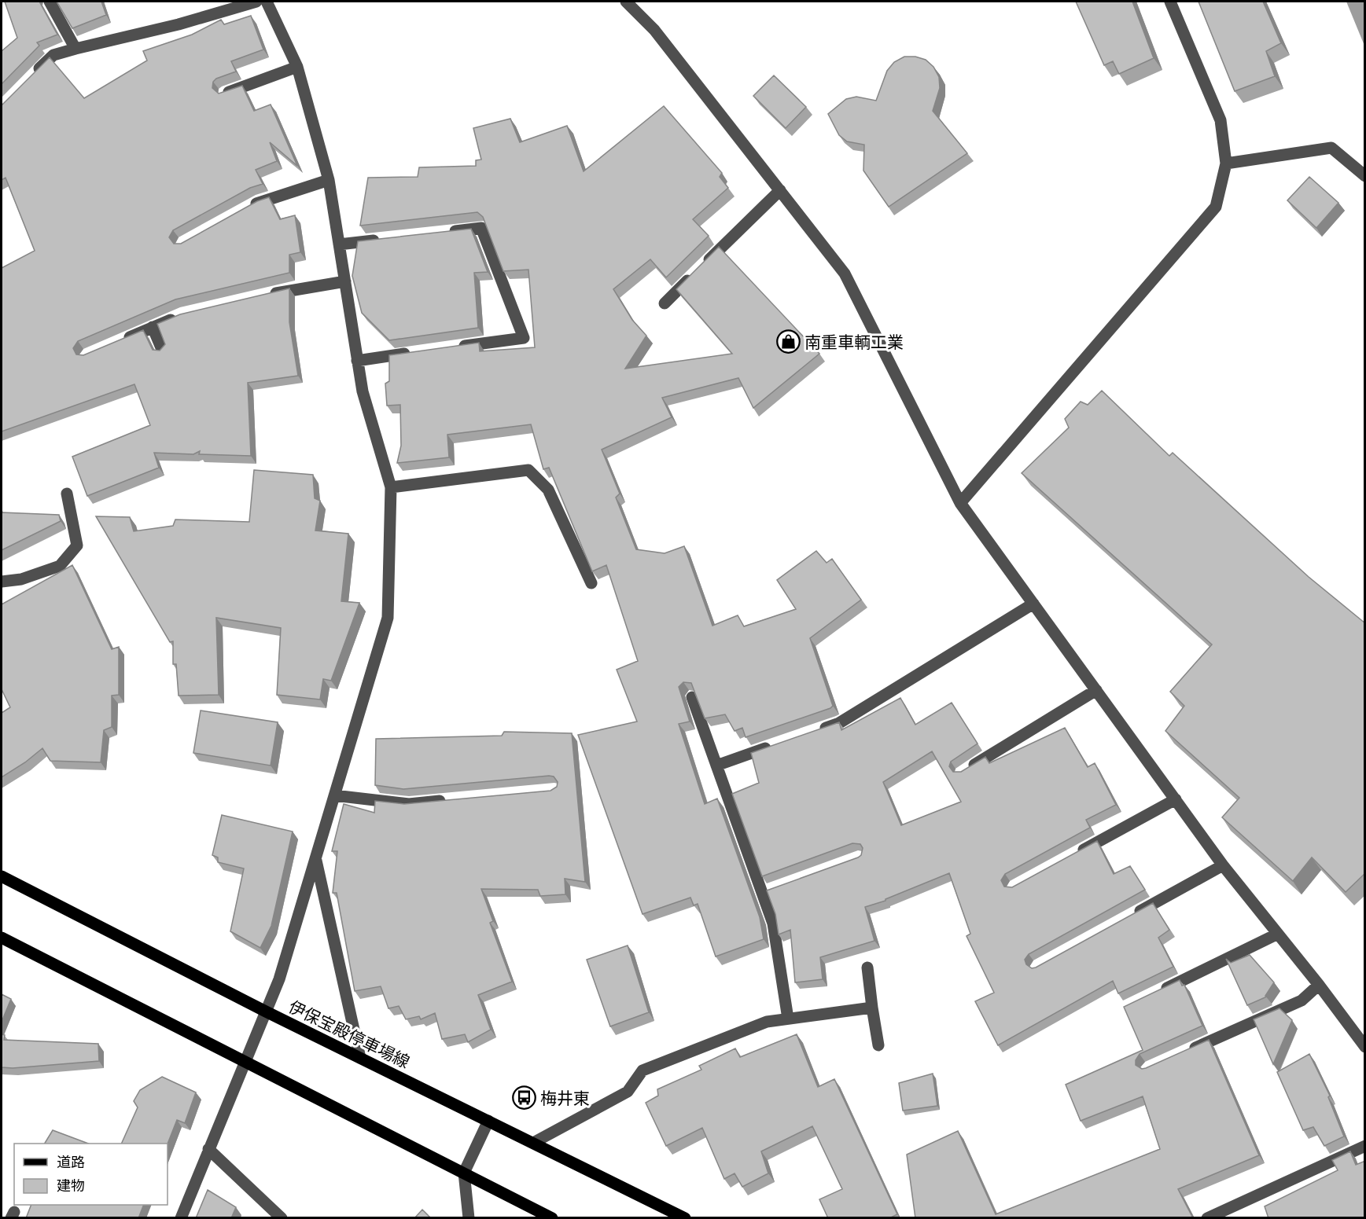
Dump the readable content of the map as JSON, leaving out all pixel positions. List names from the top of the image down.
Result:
{
  "streets": {
    "main road": ["伊保宝殿停車場線"]
  },
  "places": {
    "shop": ["南重車輌工業"],
    "bus stop": ["梅井東"]
  },
  "legend": ["道路", "建物"]
}
